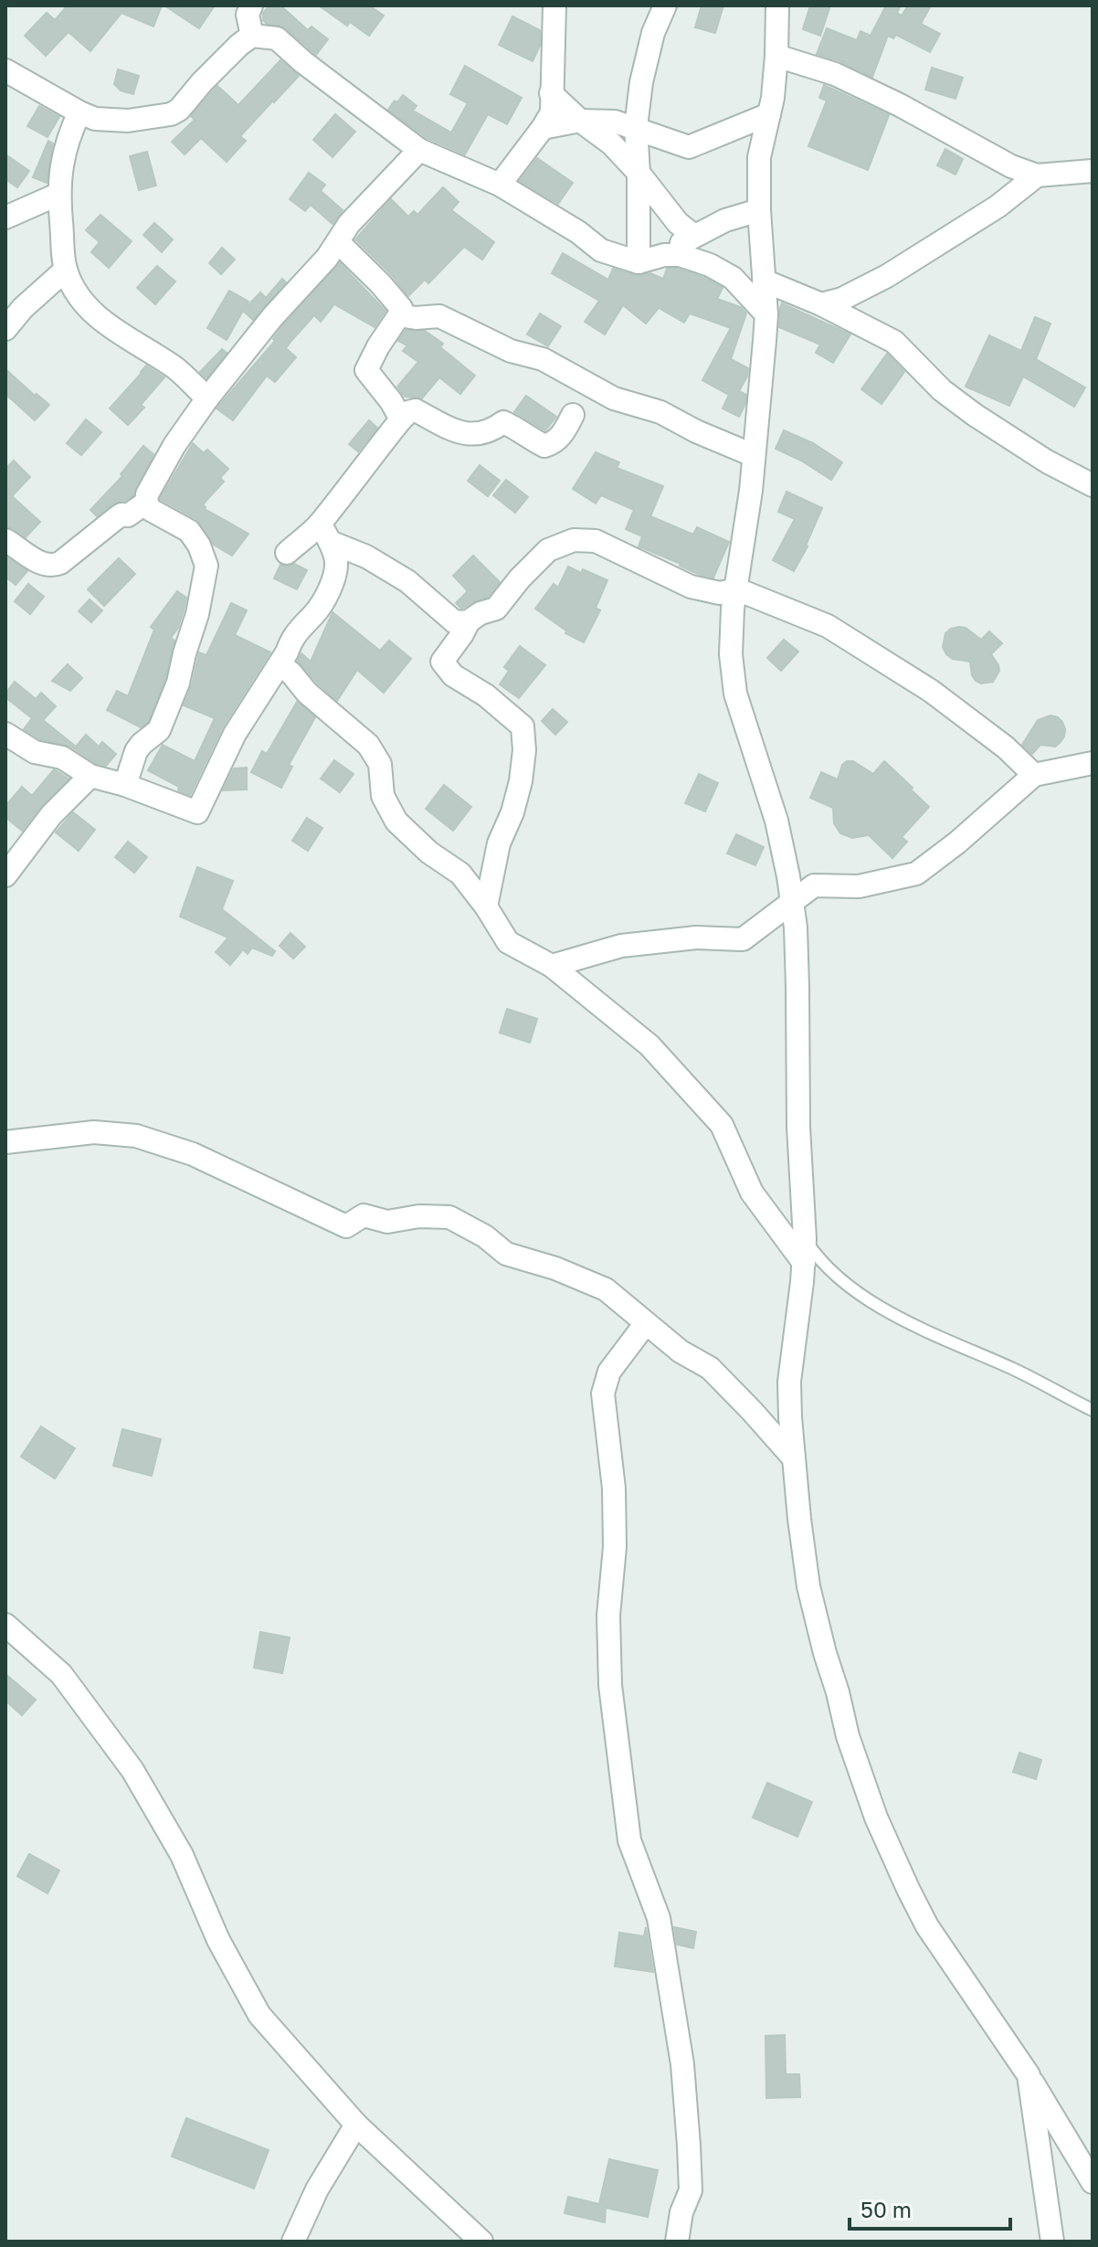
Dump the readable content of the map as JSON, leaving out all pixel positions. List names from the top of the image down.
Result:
{
  "scale_bar": "50 m"
}
